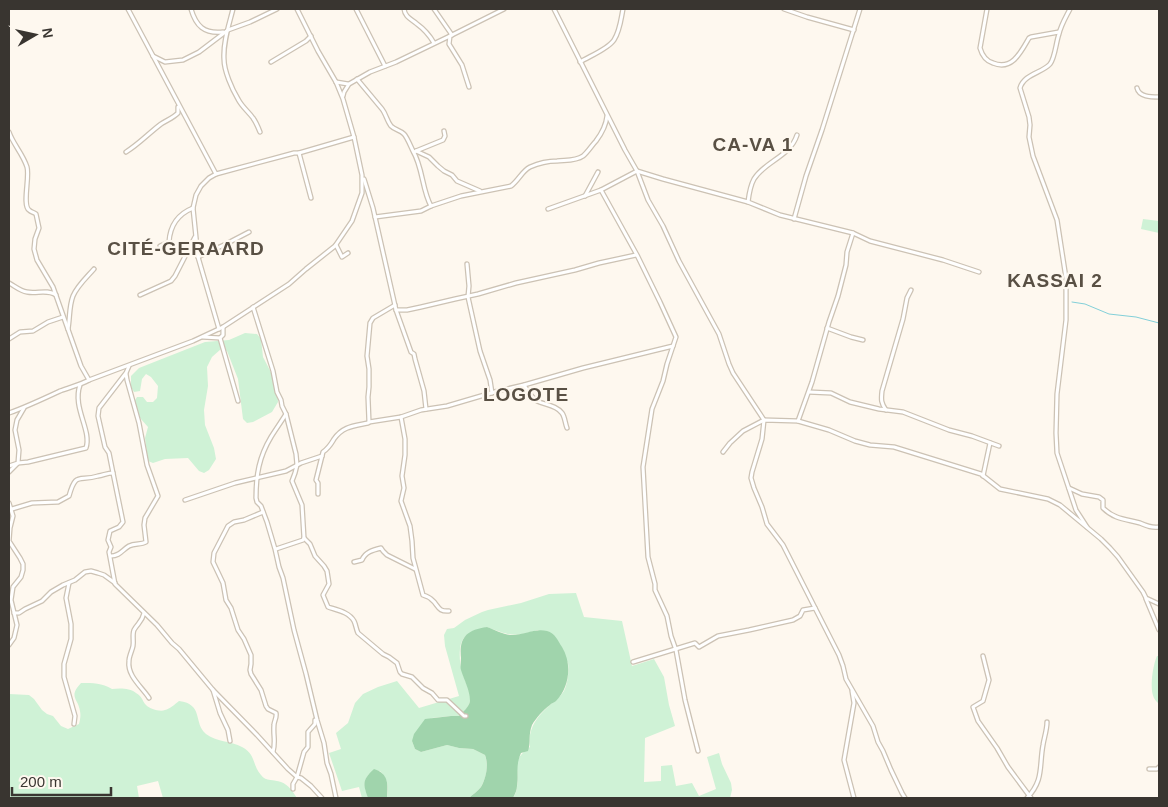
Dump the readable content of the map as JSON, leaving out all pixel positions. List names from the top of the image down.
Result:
{
  "districts": [
    "CA-VA 1",
    "CITÉ-GERAARD",
    "KASSAI 2",
    "LOGOTE"
  ],
  "scale_bar": "200 m",
  "north": "right"
}
